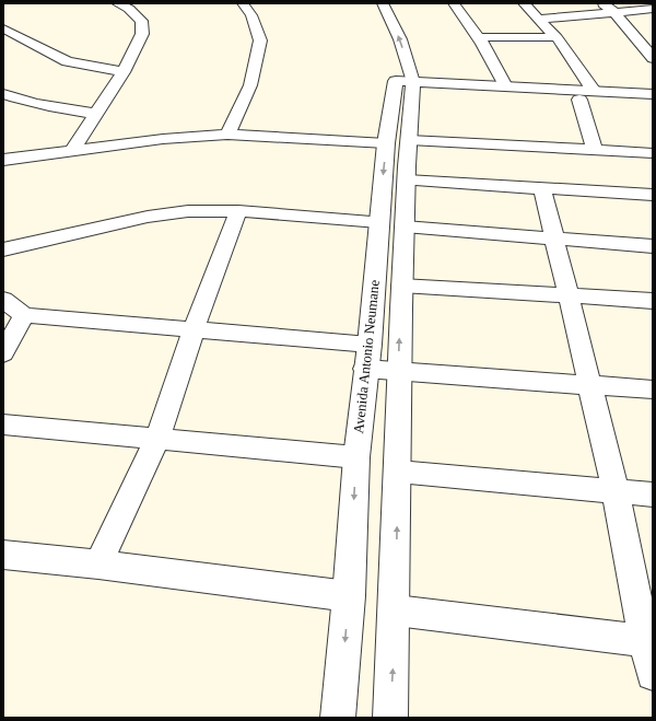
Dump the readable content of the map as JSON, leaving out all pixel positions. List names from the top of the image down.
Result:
{
  "streets": {
    "street": ["Avenida Antonio Neumane"]
  }
}
